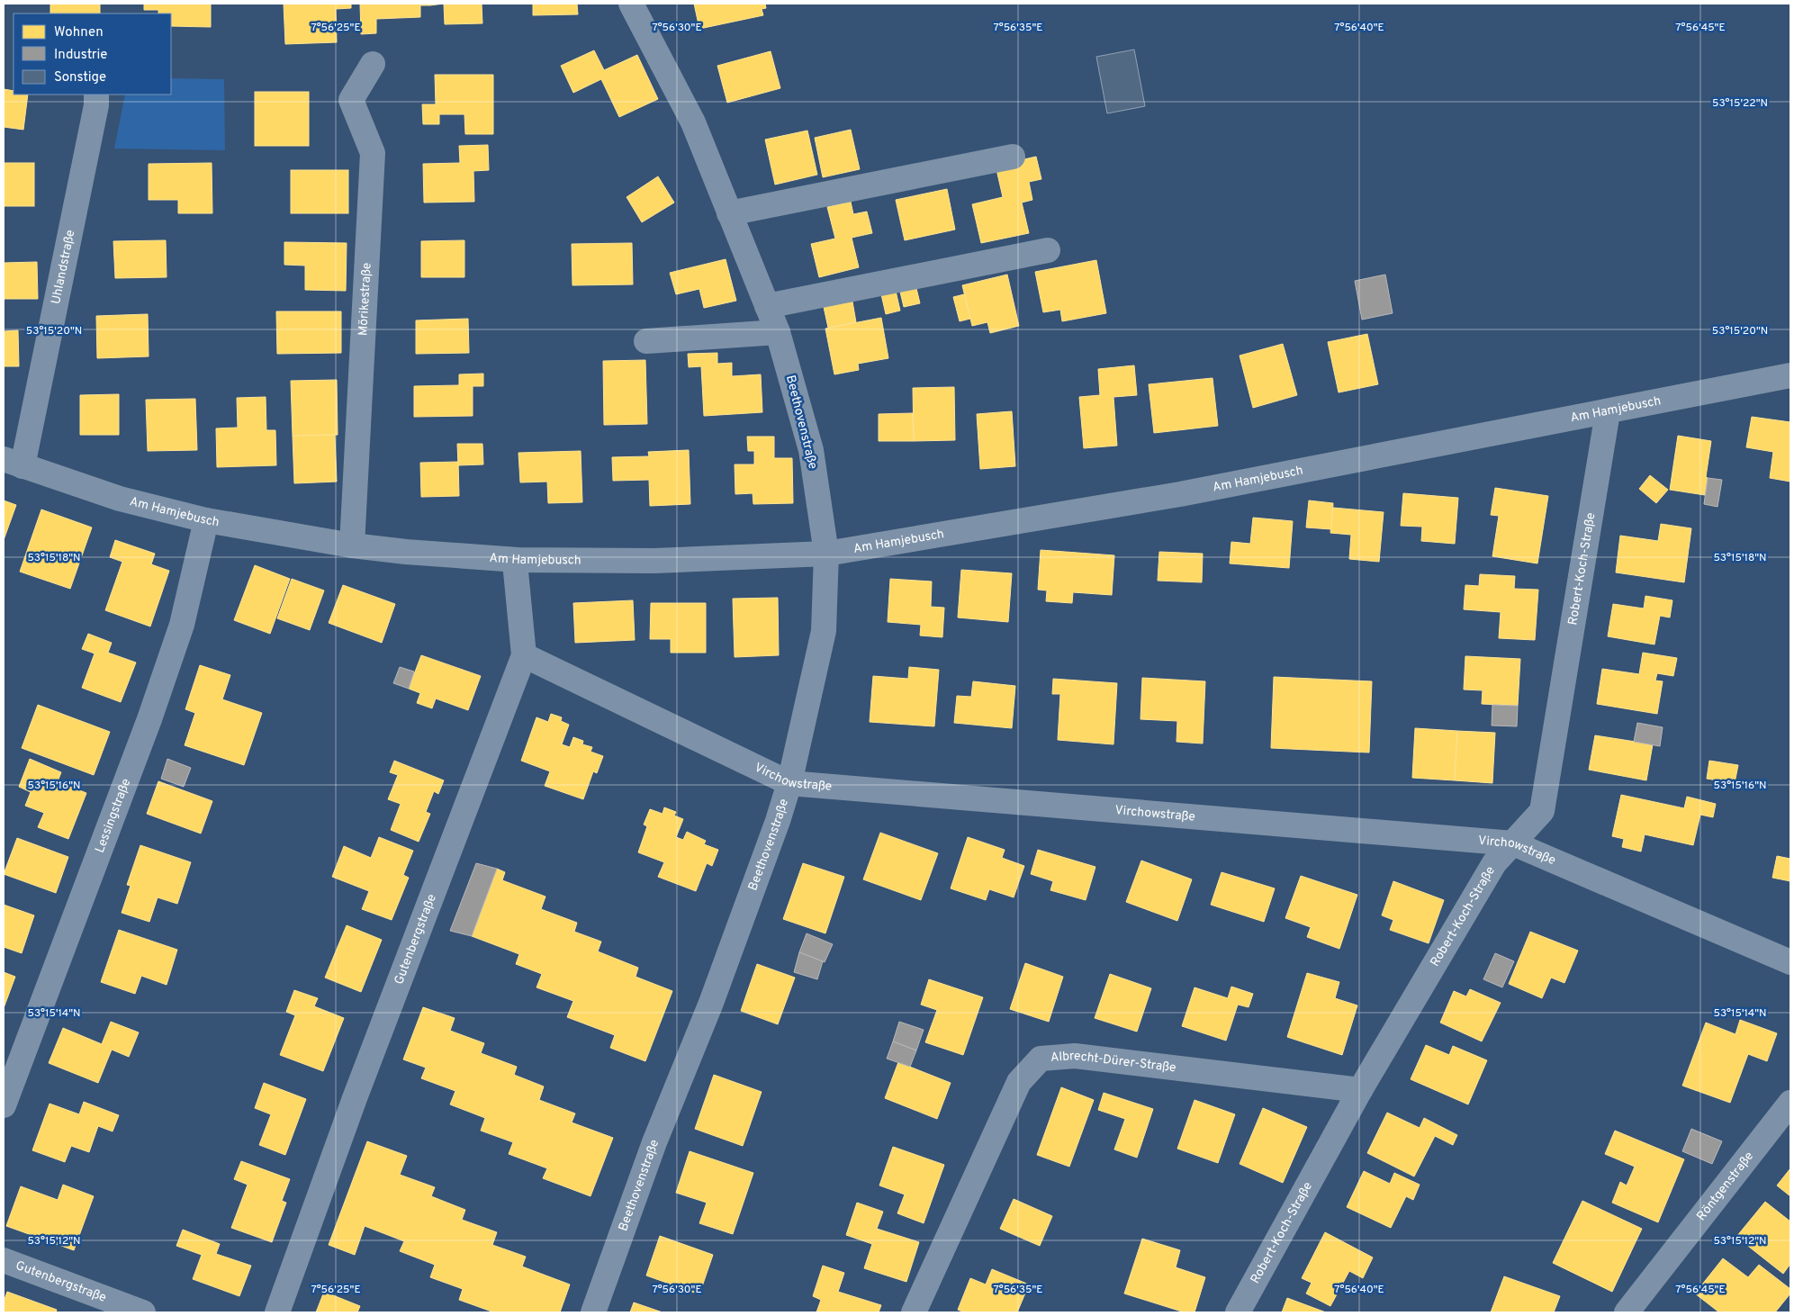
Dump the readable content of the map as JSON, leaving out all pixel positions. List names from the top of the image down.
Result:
{
  "streets": {
    "street": [
      "Uhlandstraße",
      "Mörikestraße",
      "Am Hamjebusch",
      "Beethovenstraße",
      "Robert-Koch-Straße",
      "Virchowstraße",
      "Lessingstraße",
      "Gutenbergstraße",
      "Albrecht-Dürer-Straße",
      "Röntgenstraße"
    ]
  },
  "crossings": [
    ["Uhlandstraße", "Am Hamjebusch"],
    ["Mörikestraße", "Am Hamjebusch"],
    ["Am Hamjebusch", "Beethovenstraße"],
    ["Am Hamjebusch", "Robert-Koch-Straße"],
    ["Am Hamjebusch", "Lessingstraße"],
    ["Am Hamjebusch", "Gutenbergstraße"],
    ["Beethovenstraße", "Virchowstraße"],
    ["Robert-Koch-Straße", "Virchowstraße"],
    ["Robert-Koch-Straße", "Albrecht-Dürer-Straße"],
    ["Virchowstraße", "Gutenbergstraße"]
  ],
  "legend": ["Wohnen", "Industrie", "Sonstige"],
  "coordinates": [
    "7°56'25\"E",
    "7°56'30\"E",
    "7°56'35\"E",
    "7°56'40\"E",
    "7°56'45\"E",
    "53°15'22\"N",
    "53°15'20\"N",
    "53°15'18\"N",
    "53°15'16\"N",
    "53°15'14\"N",
    "53°15'12\"N"
  ]
}
